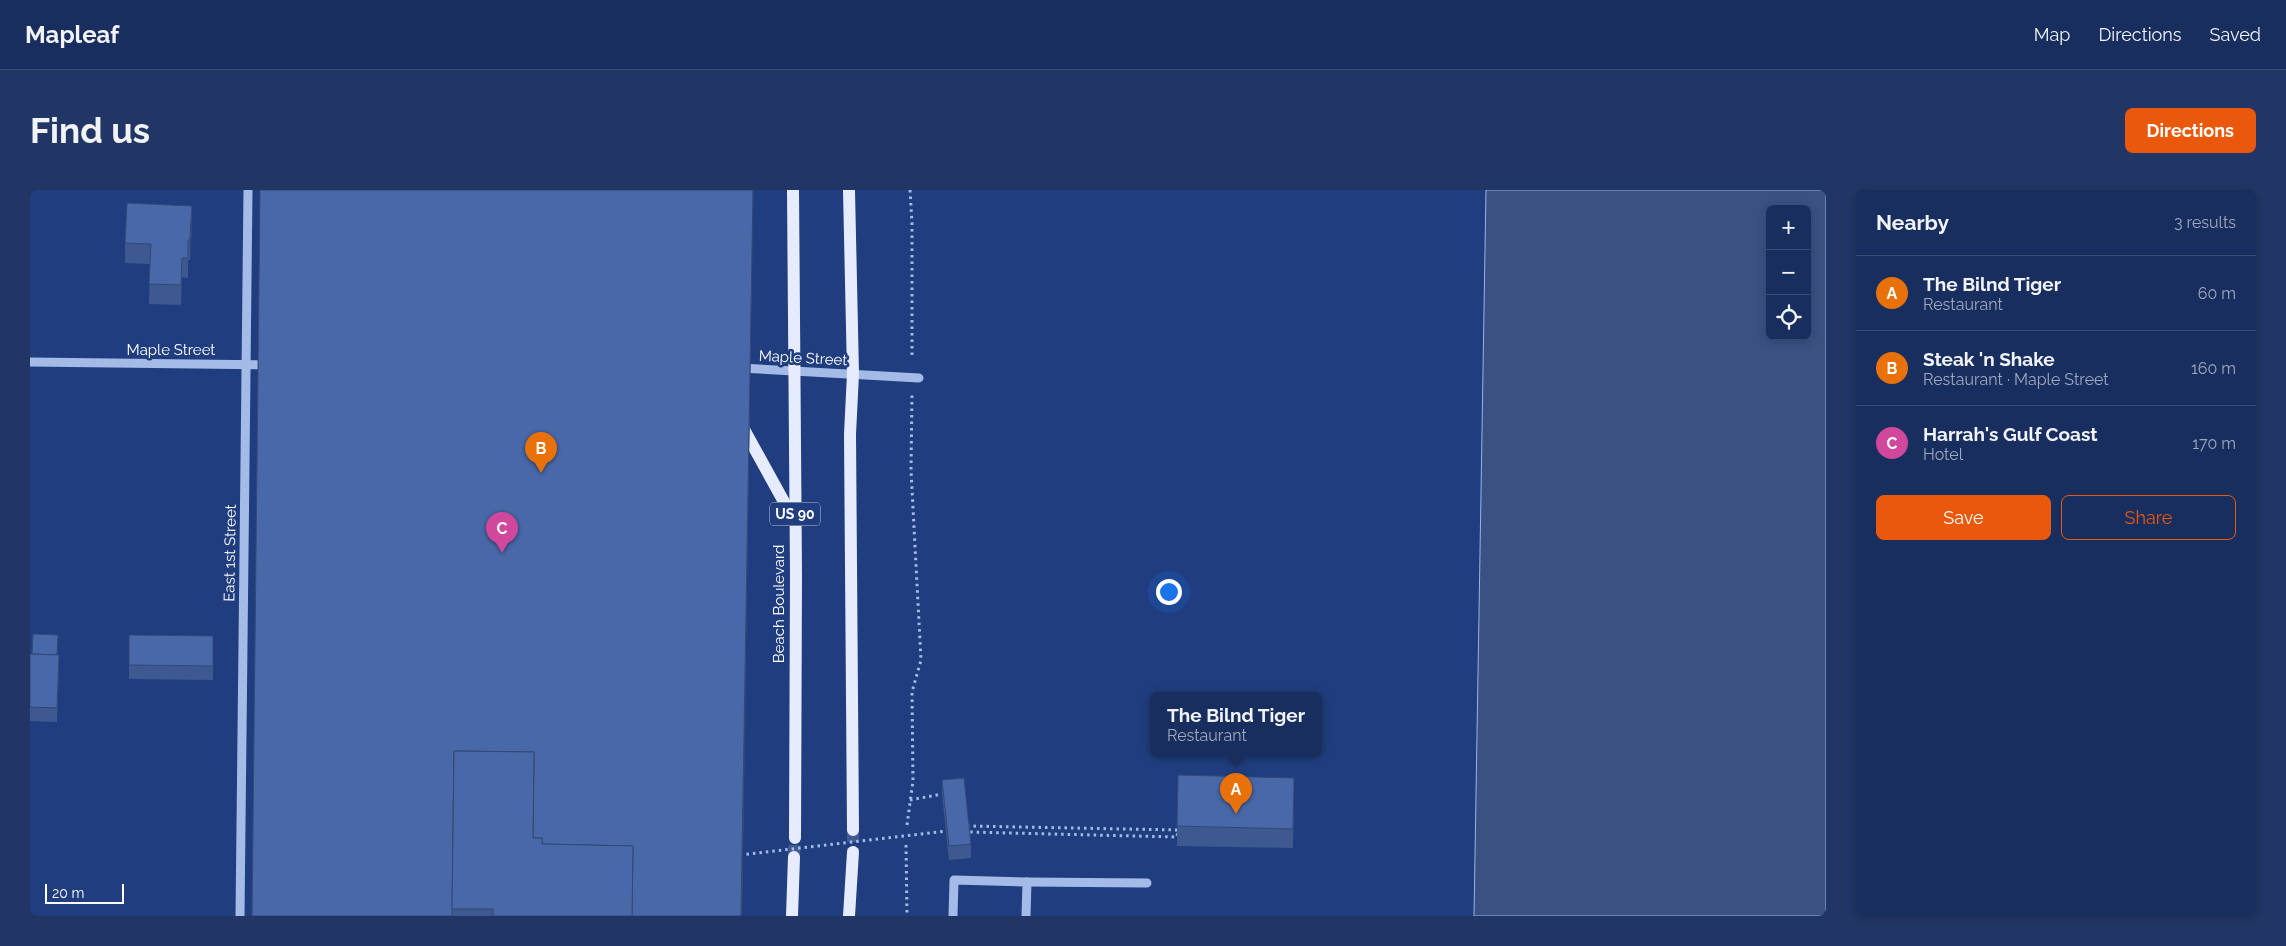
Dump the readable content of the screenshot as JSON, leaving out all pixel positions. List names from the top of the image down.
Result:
{
  "streets": {
    "main road": ["US 90", "Beach Boulevard"],
    "street": ["Maple Street", "East 1st Street"]
  },
  "crossings": [
    ["Maple Street", "East 1st Street"],
    ["Maple Street", "Beach Boulevard"]
  ],
  "scale_bar": "20 m",
  "page": {
    "header": "Mapleaf",
    "nav": ["Map", "Directions", "Saved"],
    "buttons": [
      "Directions",
      ["Save", "Share"]
    ],
    "title": "Find us",
    "heading": ["Nearby", "3 results"],
    "map_buttons": ["+", "−"],
    "list": [
      {
        "mark": "A",
        "name": "The Bilnd Tiger",
        "note": "Restaurant",
        "value": "60 m"
      },
      {
        "mark": "B",
        "name": "Steak 'n Shake",
        "note": "Restaurant · Maple Street",
        "value": "160 m"
      },
      {
        "mark": "C",
        "name": "Harrah's Gulf Coast",
        "note": "Hotel",
        "value": "170 m"
      }
    ],
    "pins": ["B", "C", "A"],
    "popup": ["The Bilnd Tiger", "Restaurant"],
    "scale": "20 m"
  }
}
